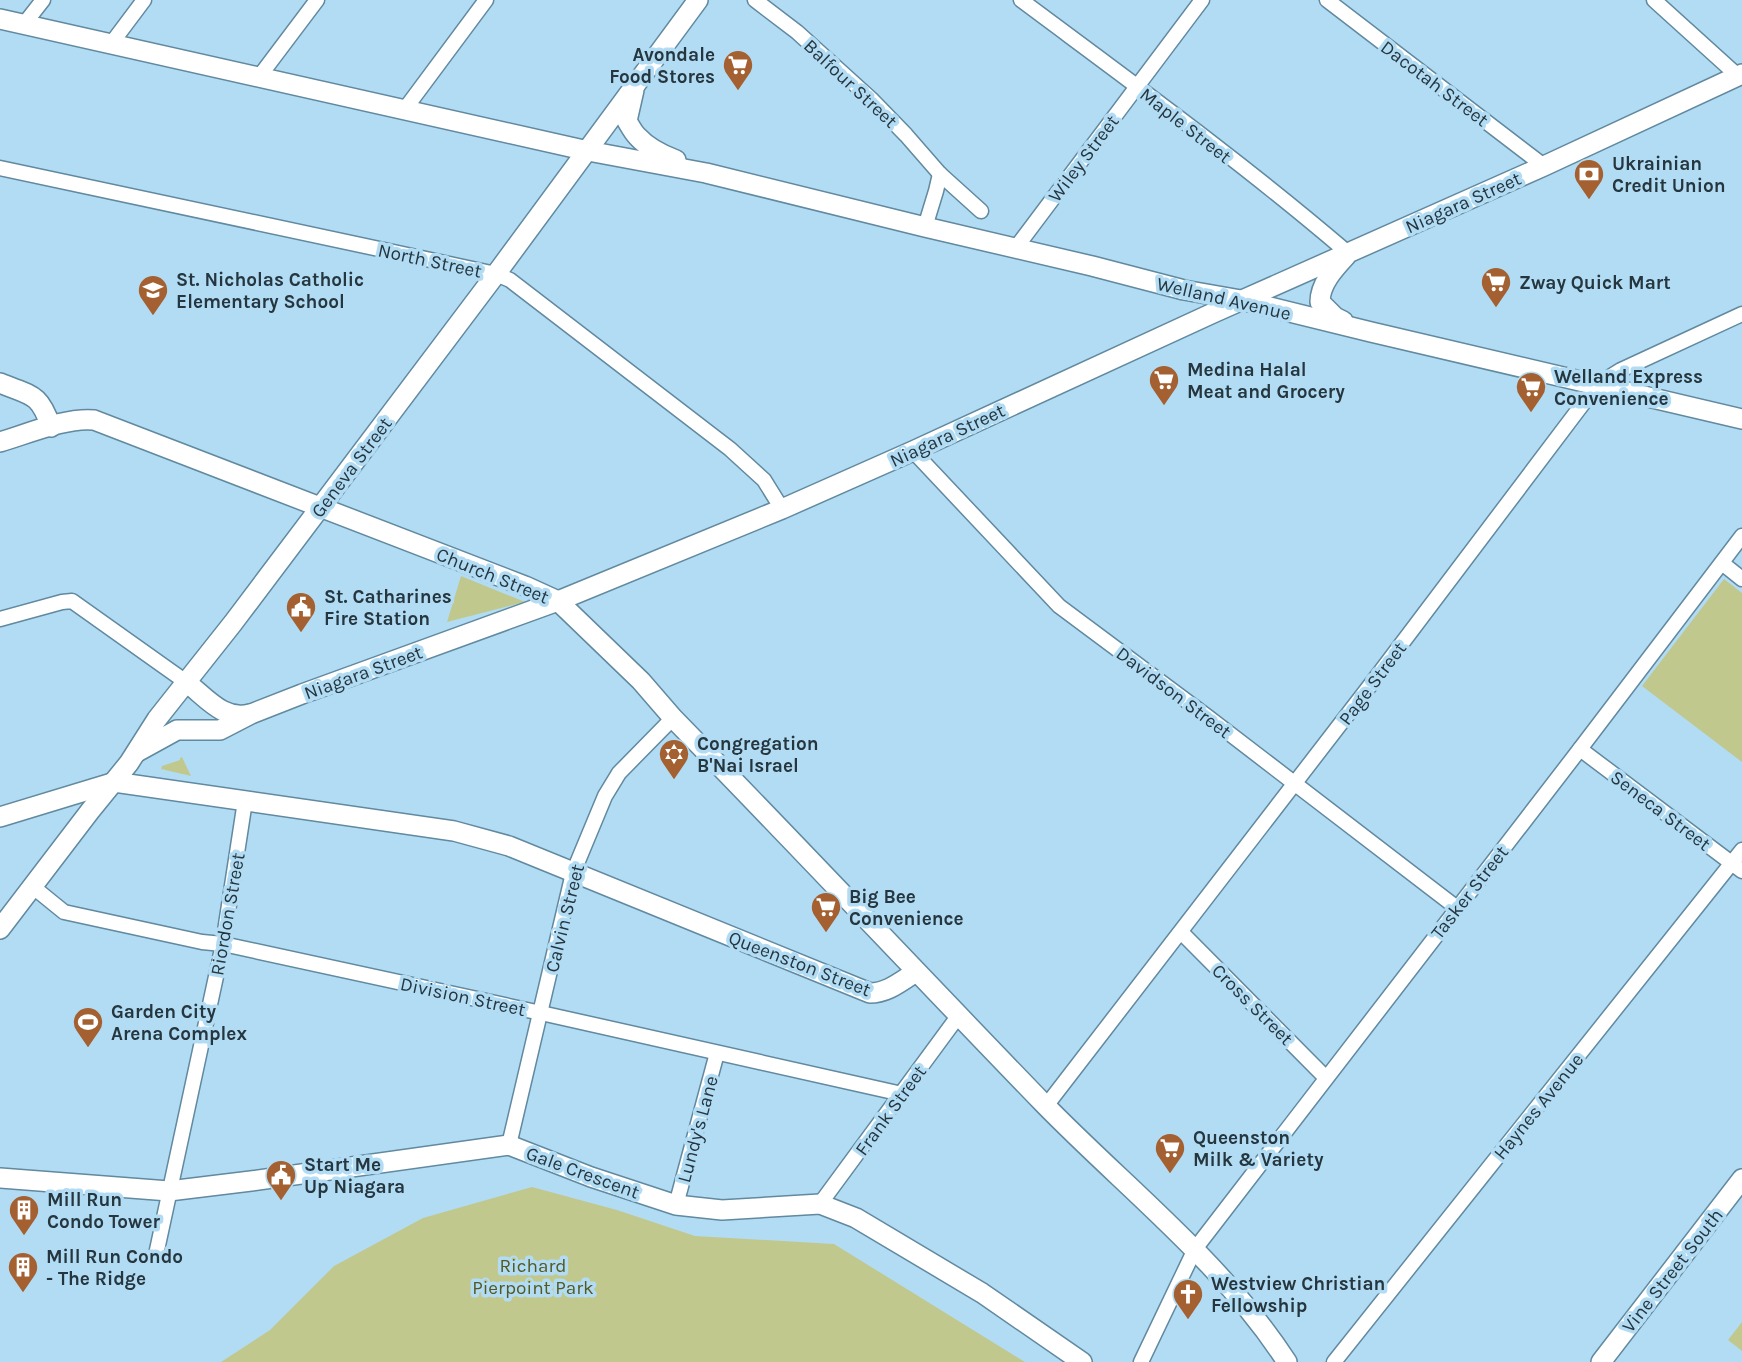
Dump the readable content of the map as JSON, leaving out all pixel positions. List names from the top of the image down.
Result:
{
  "streets": {
    "main road": [
      "Niagara Street",
      "Welland Avenue",
      "Geneva Street",
      "Church Street",
      "Queenston Street",
      "Gale Crescent",
      "Vine Street South"
    ],
    "street": [
      "Balfour Street",
      "Dacotah Street",
      "Maple Street",
      "Wiley Street",
      "North Street",
      "Page Street",
      "Davidson Street",
      "Seneca Street",
      "Tasker Street",
      "Riordon Street",
      "Calvin Street",
      "Division Street",
      "Cross Street",
      "Haynes Avenue",
      "Frank Street",
      "Lundy's Lane"
    ]
  },
  "crossings": [
    ["Dacotah Street", "Niagara Street"],
    ["Maple Street", "Wiley Street"],
    ["Maple Street", "Niagara Street"],
    ["Wiley Street", "Welland Avenue"],
    ["Niagara Street", "North Street"],
    ["Niagara Street", "Welland Avenue"],
    ["Niagara Street", "Geneva Street"],
    ["Niagara Street", "Church Street"],
    ["Niagara Street", "Davidson Street"],
    ["North Street", "Geneva Street"],
    ["Welland Avenue", "Page Street"],
    ["Geneva Street", "Church Street"],
    ["Geneva Street", "Queenston Street"],
    ["Geneva Street", "Division Street"],
    ["Church Street", "Calvin Street"],
    ["Church Street", "Queenston Street"],
    ["Page Street", "Davidson Street"],
    ["Page Street", "Cross Street"],
    ["Davidson Street", "Tasker Street"],
    ["Seneca Street", "Tasker Street"],
    ["Seneca Street", "Haynes Avenue"],
    ["Tasker Street", "Cross Street"],
    ["Riordon Street", "Queenston Street"],
    ["Riordon Street", "Division Street"],
    ["Riordon Street", "Gale Crescent"],
    ["Calvin Street", "Queenston Street"],
    ["Calvin Street", "Division Street"],
    ["Calvin Street", "Gale Crescent"],
    ["Division Street", "Frank Street"],
    ["Division Street", "Lundy's Lane"],
    ["Frank Street", "Gale Crescent"],
    ["Lundy's Lane", "Gale Crescent"]
  ],
  "parks": ["Richard Pierpoint Park"],
  "places": {
    "supermarket": [
      "Avondale Food Stores",
      "Zway Quick Mart",
      "Medina Halal Meat and Grocery",
      "Welland Express Convenience",
      "Big Bee Convenience",
      "Queenston Milk & Variety"
    ],
    "bank": ["Ukrainian Credit Union"],
    "school or university": ["St. Nicholas Catholic Elementary School"],
    "public building": ["St. Catharines Fire Station", "Start Me Up Niagara"],
    "synagogue": ["Congregation B'Nai Israel"],
    "sports": ["Garden City Arena Complex"],
    "building": ["Mill Run Condo Tower", "Mill Run Condo - The Ridge"],
    "church": ["Westview Christian Fellowship"]
  }
}
